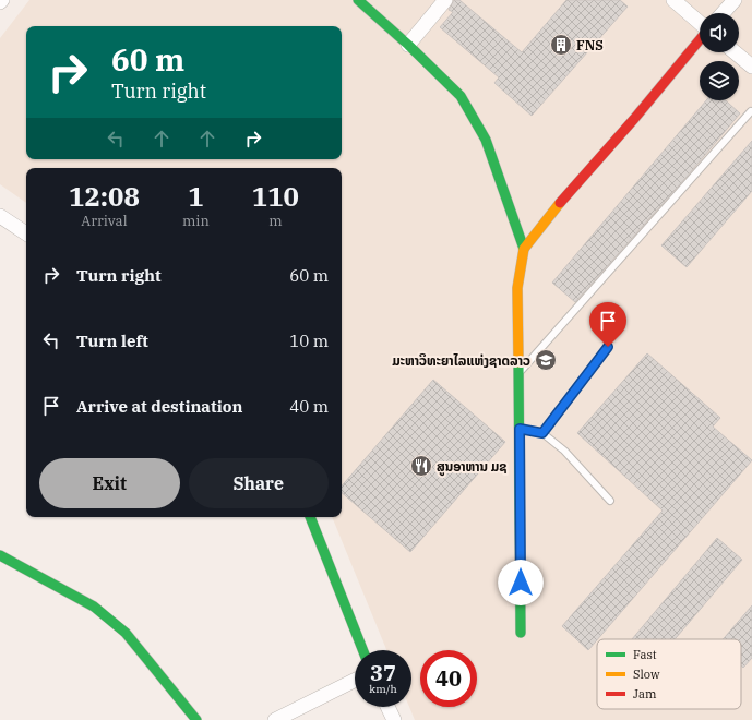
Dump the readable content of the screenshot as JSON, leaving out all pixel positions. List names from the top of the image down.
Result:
{
  "places": {
    "building": ["FNS"],
    "school or university": ["ມະຫາວິທະຍາໄລແຫ່ງຊາດລາວ"],
    "restaurant": ["ສູນອາຫານ ມຊ"]
  },
  "legend": ["Fast", "Slow", "Jam"],
  "page": {
    "turn": ["60 m", "Turn right"],
    "eta": [
      "12:08",
      "Arrival",
      "1",
      "min",
      "110",
      "m"
    ],
    "list": [
      {
        "name": "Turn right",
        "value": "60 m"
      },
      {
        "name": "Turn left",
        "value": "10 m"
      },
      {
        "name": "Arrive at destination",
        "value": "40 m"
      }
    ],
    "buttons": ["Exit", "Share"],
    "speed": "37 km/h",
    "limit": "40"
  }
}
